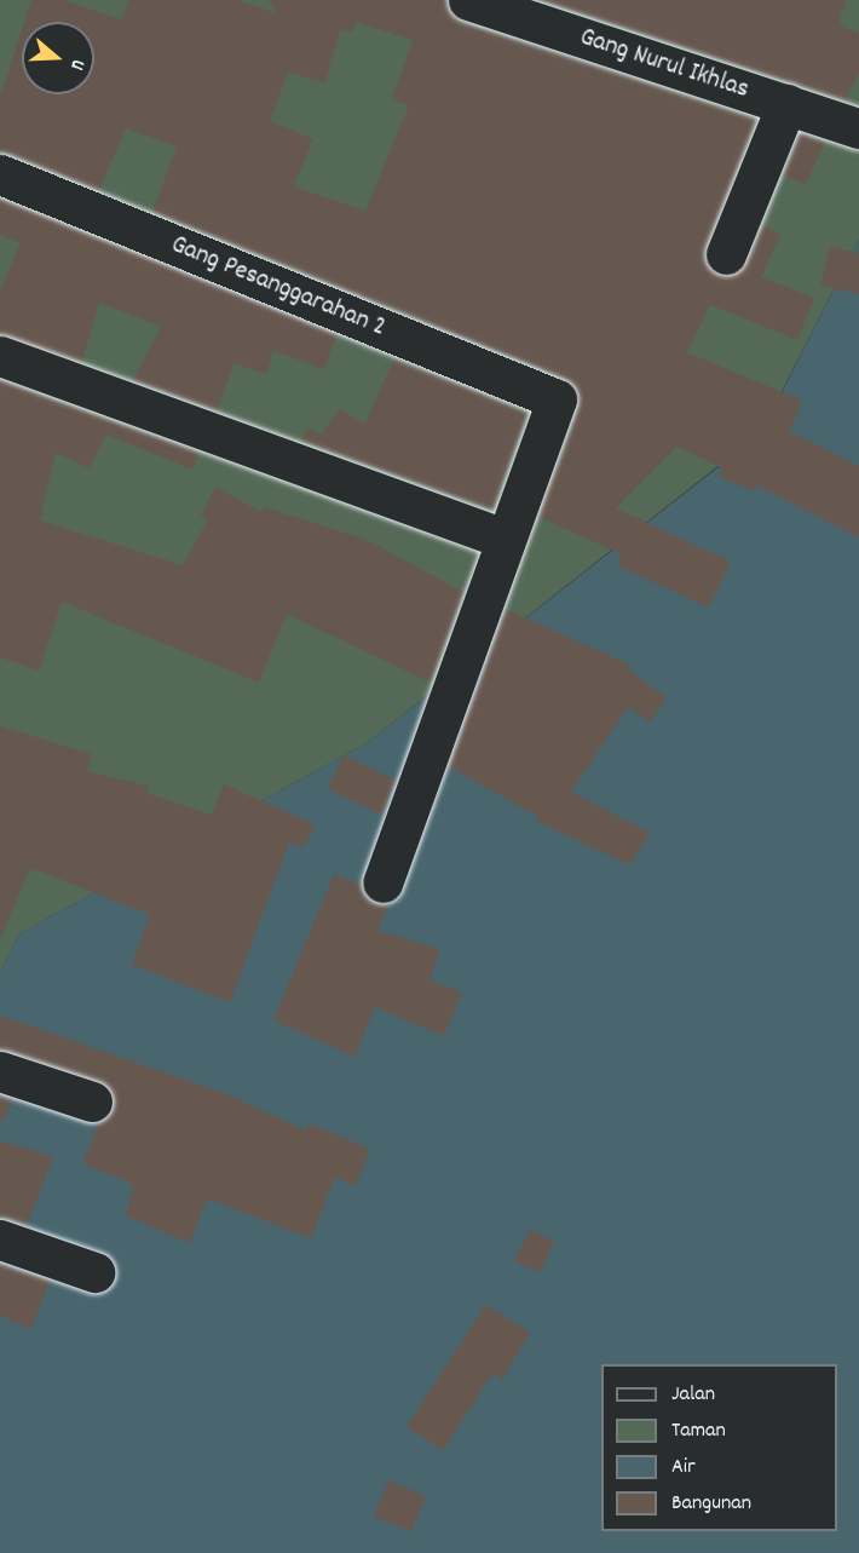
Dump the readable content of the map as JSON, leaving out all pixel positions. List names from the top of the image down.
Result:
{
  "streets": {
    "lane": ["Gang Nurul Ikhlas", "Gang Pesanggarahan 2"]
  },
  "legend": [
    "Jalan",
    "Taman",
    "Air",
    "Bangunan"
  ],
  "north": "right"
}
